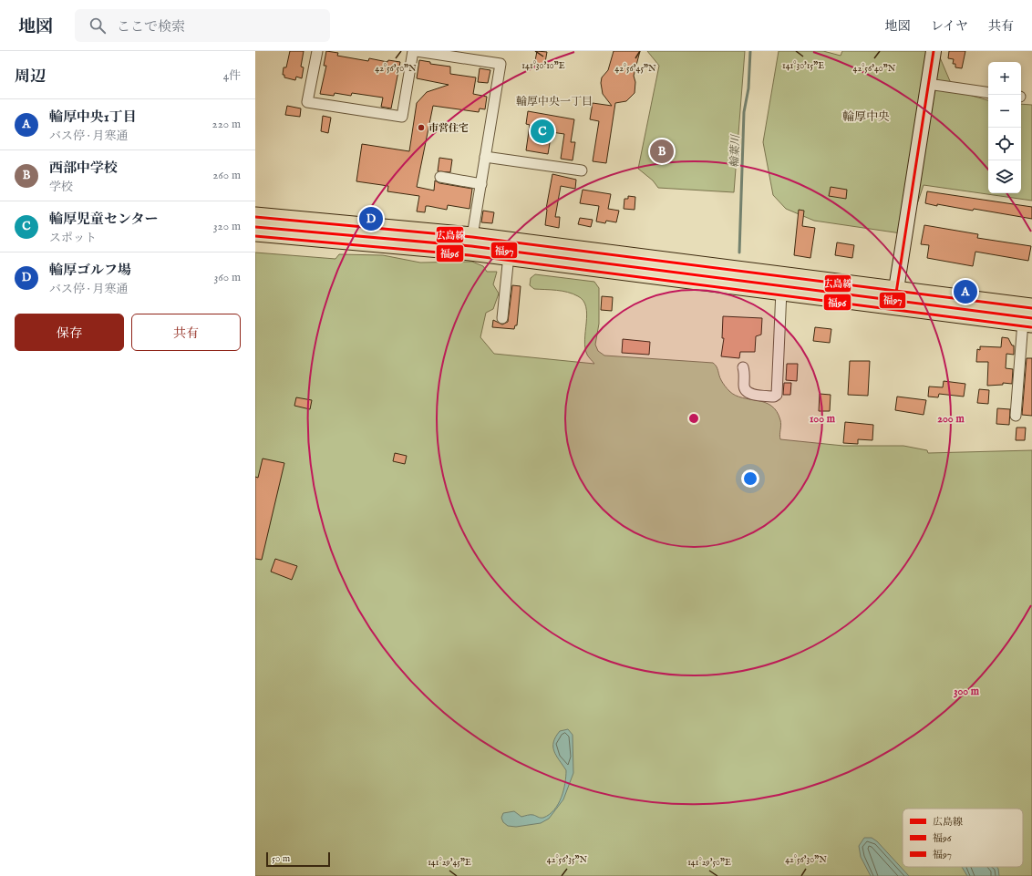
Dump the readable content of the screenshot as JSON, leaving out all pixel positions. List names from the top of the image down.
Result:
{
  "districts": ["輪厚中央一丁目", "輪厚中央"],
  "water": ["輪葉川"],
  "places": ["市営住宅"],
  "lines": ["transit line 広島線", "transit line 福97", "transit line 福96"],
  "legend": ["広島線", "福96", "福97"],
  "scale_bar": "50 m",
  "page": {
    "header": "地図",
    "search": "ここで検索",
    "nav": ["地図", "レイヤ", "共有"],
    "heading": ["周辺", "4件"],
    "map_buttons": ["+", "−"],
    "list": [
      {
        "mark": "A",
        "name": "輪厚中央1丁目",
        "note": "バス停 · 月寒通",
        "value": "220 m"
      },
      {
        "mark": "B",
        "name": "西部中学校",
        "note": "学校",
        "value": "260 m"
      },
      {
        "mark": "C",
        "name": "輪厚児童センター",
        "note": "スポット",
        "value": "320 m"
      },
      {
        "mark": "D",
        "name": "輪厚ゴルフ場",
        "note": "バス停 · 月寒通",
        "value": "360 m"
      }
    ],
    "pins": [
      "C",
      "B",
      "D",
      "A"
    ],
    "buttons": ["保存", "共有"],
    "scale": "50 m"
  },
  "coordinates": [
    "141°30'15\"E",
    "141°30'10\"E",
    "42°56'50\"N",
    "42°56'45\"N",
    "42°56'40\"N",
    "42°56'35\"N",
    "42°56'30\"N",
    "141°29'45\"E",
    "141°29'50\"E"
  ],
  "rings": ["100 m", "200 m", "300 m"]
}
